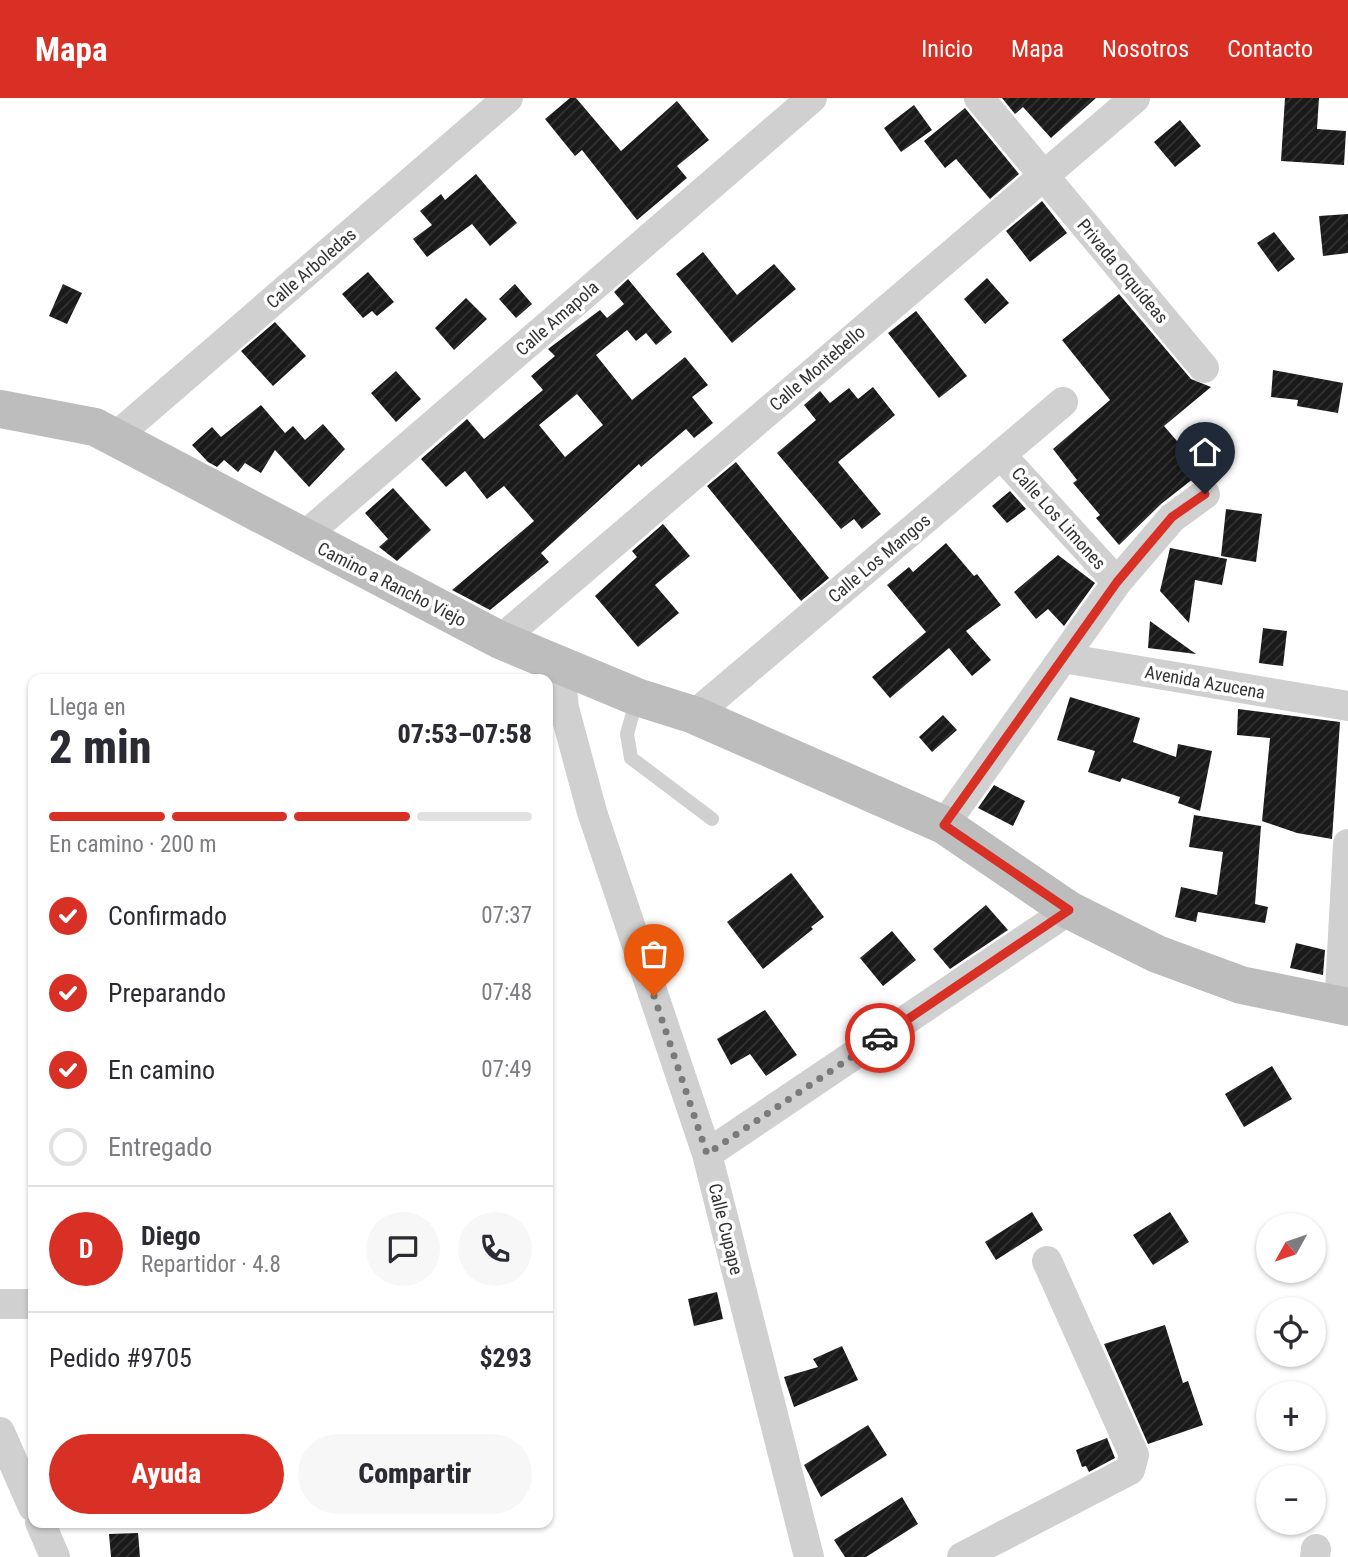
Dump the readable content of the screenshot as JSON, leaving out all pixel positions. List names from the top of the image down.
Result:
{
  "streets": {
    "street": [
      "Calle Arboledas",
      "Privada Orquídeas",
      "Calle Amapola",
      "Calle Montebello",
      "Calle Los Limones",
      "Calle Los Mangos",
      "Camino a Rancho Viejo",
      "Avenida Azucena",
      "Calle Cupape"
    ]
  },
  "crossings": [
    ["Calle Arboledas", "Camino a Rancho Viejo"],
    ["Privada Orquídeas", "Calle Montebello"],
    ["Calle Amapola", "Camino a Rancho Viejo"],
    ["Calle Montebello", "Camino a Rancho Viejo"],
    ["Calle Los Limones", "Calle Los Mangos"],
    ["Calle Los Mangos", "Camino a Rancho Viejo"],
    ["Camino a Rancho Viejo", "Calle Cupape"]
  ],
  "north": "bottom left",
  "page": {
    "header": "Mapa",
    "nav": [
      "Inicio",
      "Mapa",
      "Nosotros",
      "Contacto"
    ],
    "heading": ["2 min", "Llega en", "07:53–07:58"],
    "panel": [
      "Diego",
      "Repartidor · 4.8",
      "Pedido #9705",
      "$293"
    ],
    "bar": "En camino · 200 m",
    "list": [
      ["Confirmado", "07:37"],
      ["Preparando", "07:48"],
      ["En camino", "07:49"],
      "Entregado"
    ],
    "round": "D",
    "map_buttons": ["+", "−"],
    "buttons": ["Ayuda", "Compartir"]
  }
}
